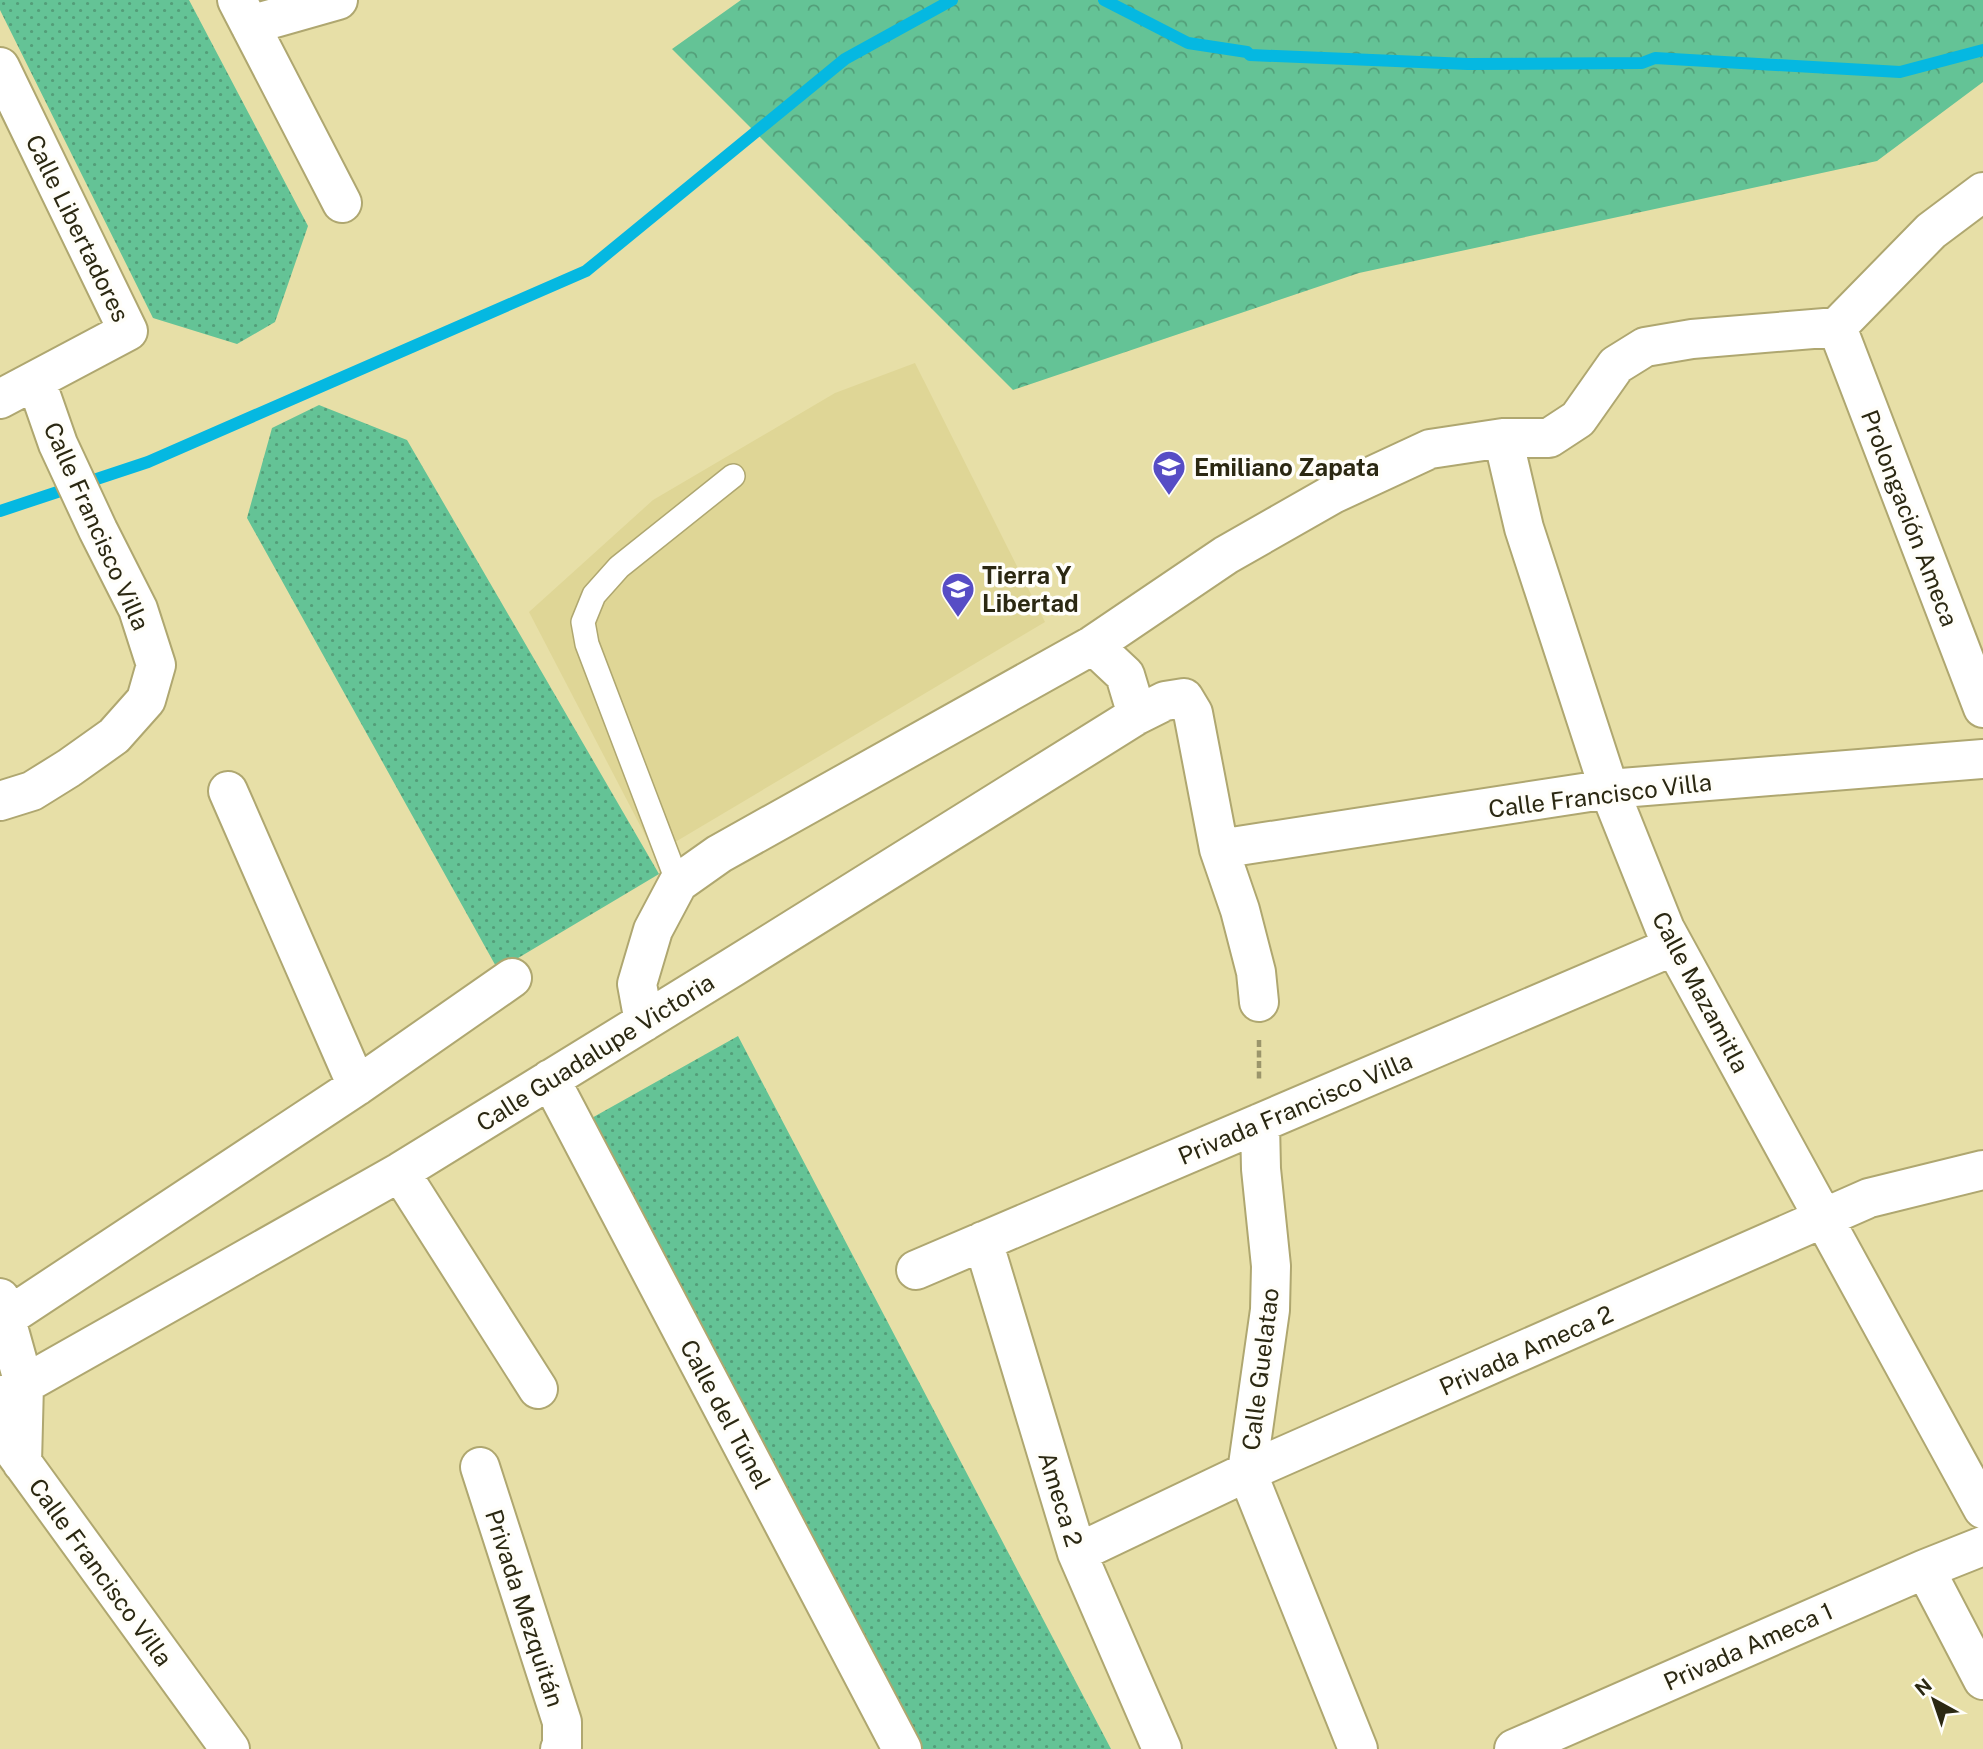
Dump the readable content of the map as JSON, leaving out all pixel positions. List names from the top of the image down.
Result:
{
  "streets": {
    "street": [
      "Calle Libertadores",
      "Prolongación Ameca",
      "Calle Francisco Villa",
      "Calle Mazamitla",
      "Calle Guadalupe Victoria",
      "Privada Francisco Villa",
      "Privada Ameca 2",
      "Calle Guelatao",
      "Calle del Túnel",
      "Ameca 2",
      "Privada Mezquitán",
      "Privada Ameca 1"
    ]
  },
  "crossings": [
    ["Calle Libertadores", "Calle Francisco Villa"],
    ["Calle Francisco Villa", "Calle Mazamitla"],
    ["Calle Francisco Villa", "Calle Guadalupe Victoria"],
    ["Calle Mazamitla", "Privada Francisco Villa"],
    ["Calle Mazamitla", "Privada Ameca 2"],
    ["Calle Guadalupe Victoria", "Calle del Túnel"],
    ["Privada Francisco Villa", "Calle Guelatao"],
    ["Privada Francisco Villa", "Ameca 2"],
    ["Privada Ameca 2", "Calle Guelatao"],
    ["Privada Ameca 2", "Ameca 2"]
  ],
  "places": {
    "school or university": ["Emiliano Zapata", "Tierra Y Libertad"]
  },
  "north": "top left"
}
